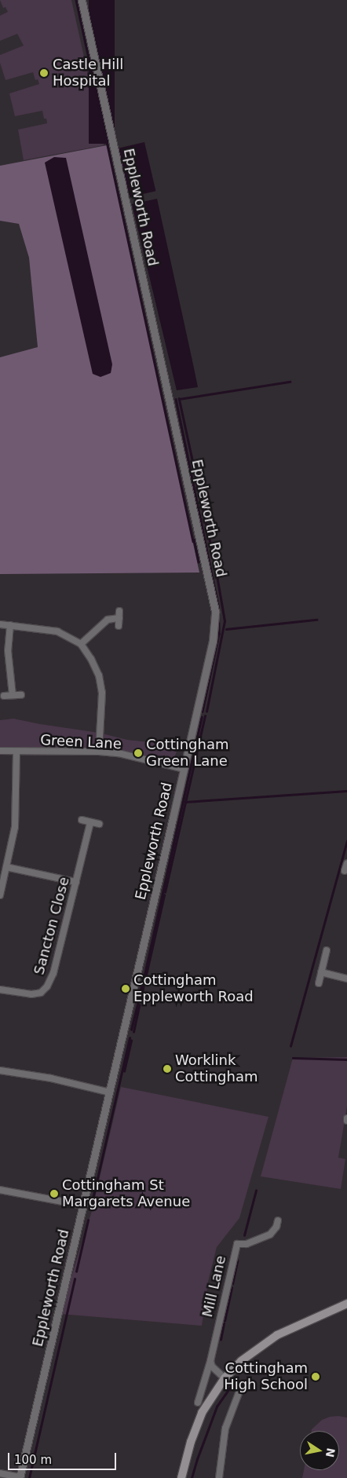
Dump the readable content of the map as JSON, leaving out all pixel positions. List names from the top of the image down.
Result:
{
  "streets": {
    "street": [
      "Eppleworth Road",
      "Green Lane",
      "Sancton Close",
      "Mill Lane"
    ]
  },
  "crossings": [
    ["Eppleworth Road", "Green Lane"]
  ],
  "places": [
    "Castle Hill Hospital",
    "Cottingham Green Lane",
    "Cottingham Eppleworth Road",
    "Worklink Cottingham",
    "Cottingham St Margarets Avenue",
    "Cottingham High School"
  ],
  "scale_bar": "100 m",
  "north": "right"
}
